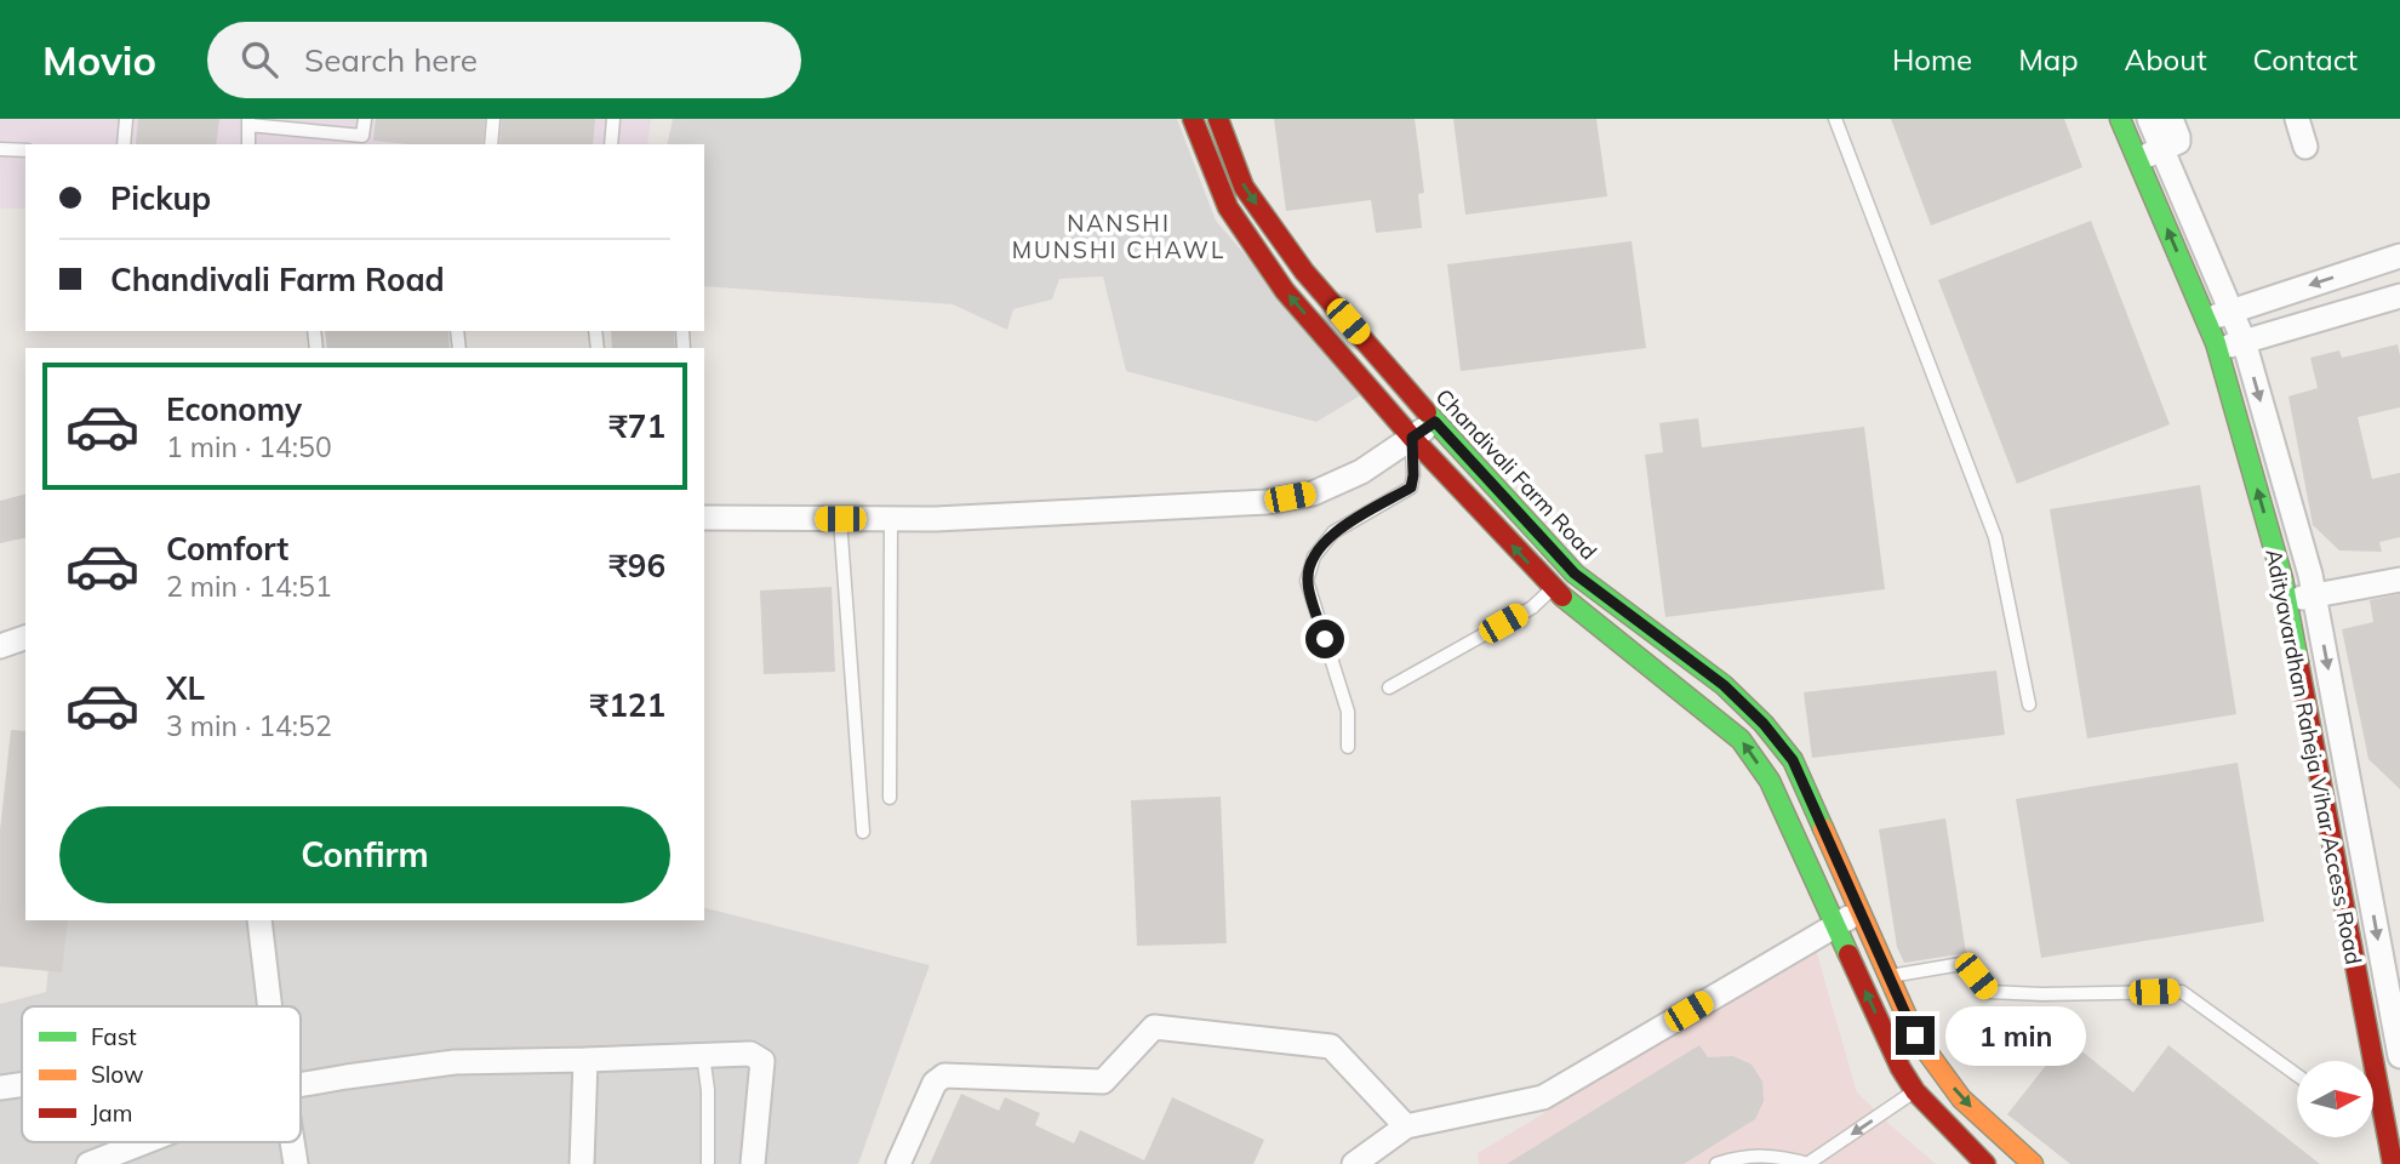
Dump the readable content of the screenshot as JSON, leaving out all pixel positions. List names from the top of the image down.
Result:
{
  "streets": {
    "street": ["Chandivali Farm Road", "Adityavardhan Raheja Vihar Access Road"]
  },
  "districts": ["NANSHI MUNSHI CHAWL"],
  "legend": ["Fast", "Slow", "Jam"],
  "north": "right",
  "page": {
    "header": "Movio",
    "search": "Search here",
    "nav": [
      "Home",
      "Map",
      "About",
      "Contact"
    ],
    "banner": ["Pickup", "Chandivali Farm Road"],
    "list": [
      {
        "name": "Economy",
        "note": "1 min · 14:50",
        "value": "₹71"
      },
      {
        "name": "Comfort",
        "note": "2 min · 14:51",
        "value": "₹96"
      },
      {
        "name": "XL",
        "note": "3 min · 14:52",
        "value": "₹121"
      }
    ],
    "buttons": "Confirm",
    "bubble": "1 min"
  }
}
